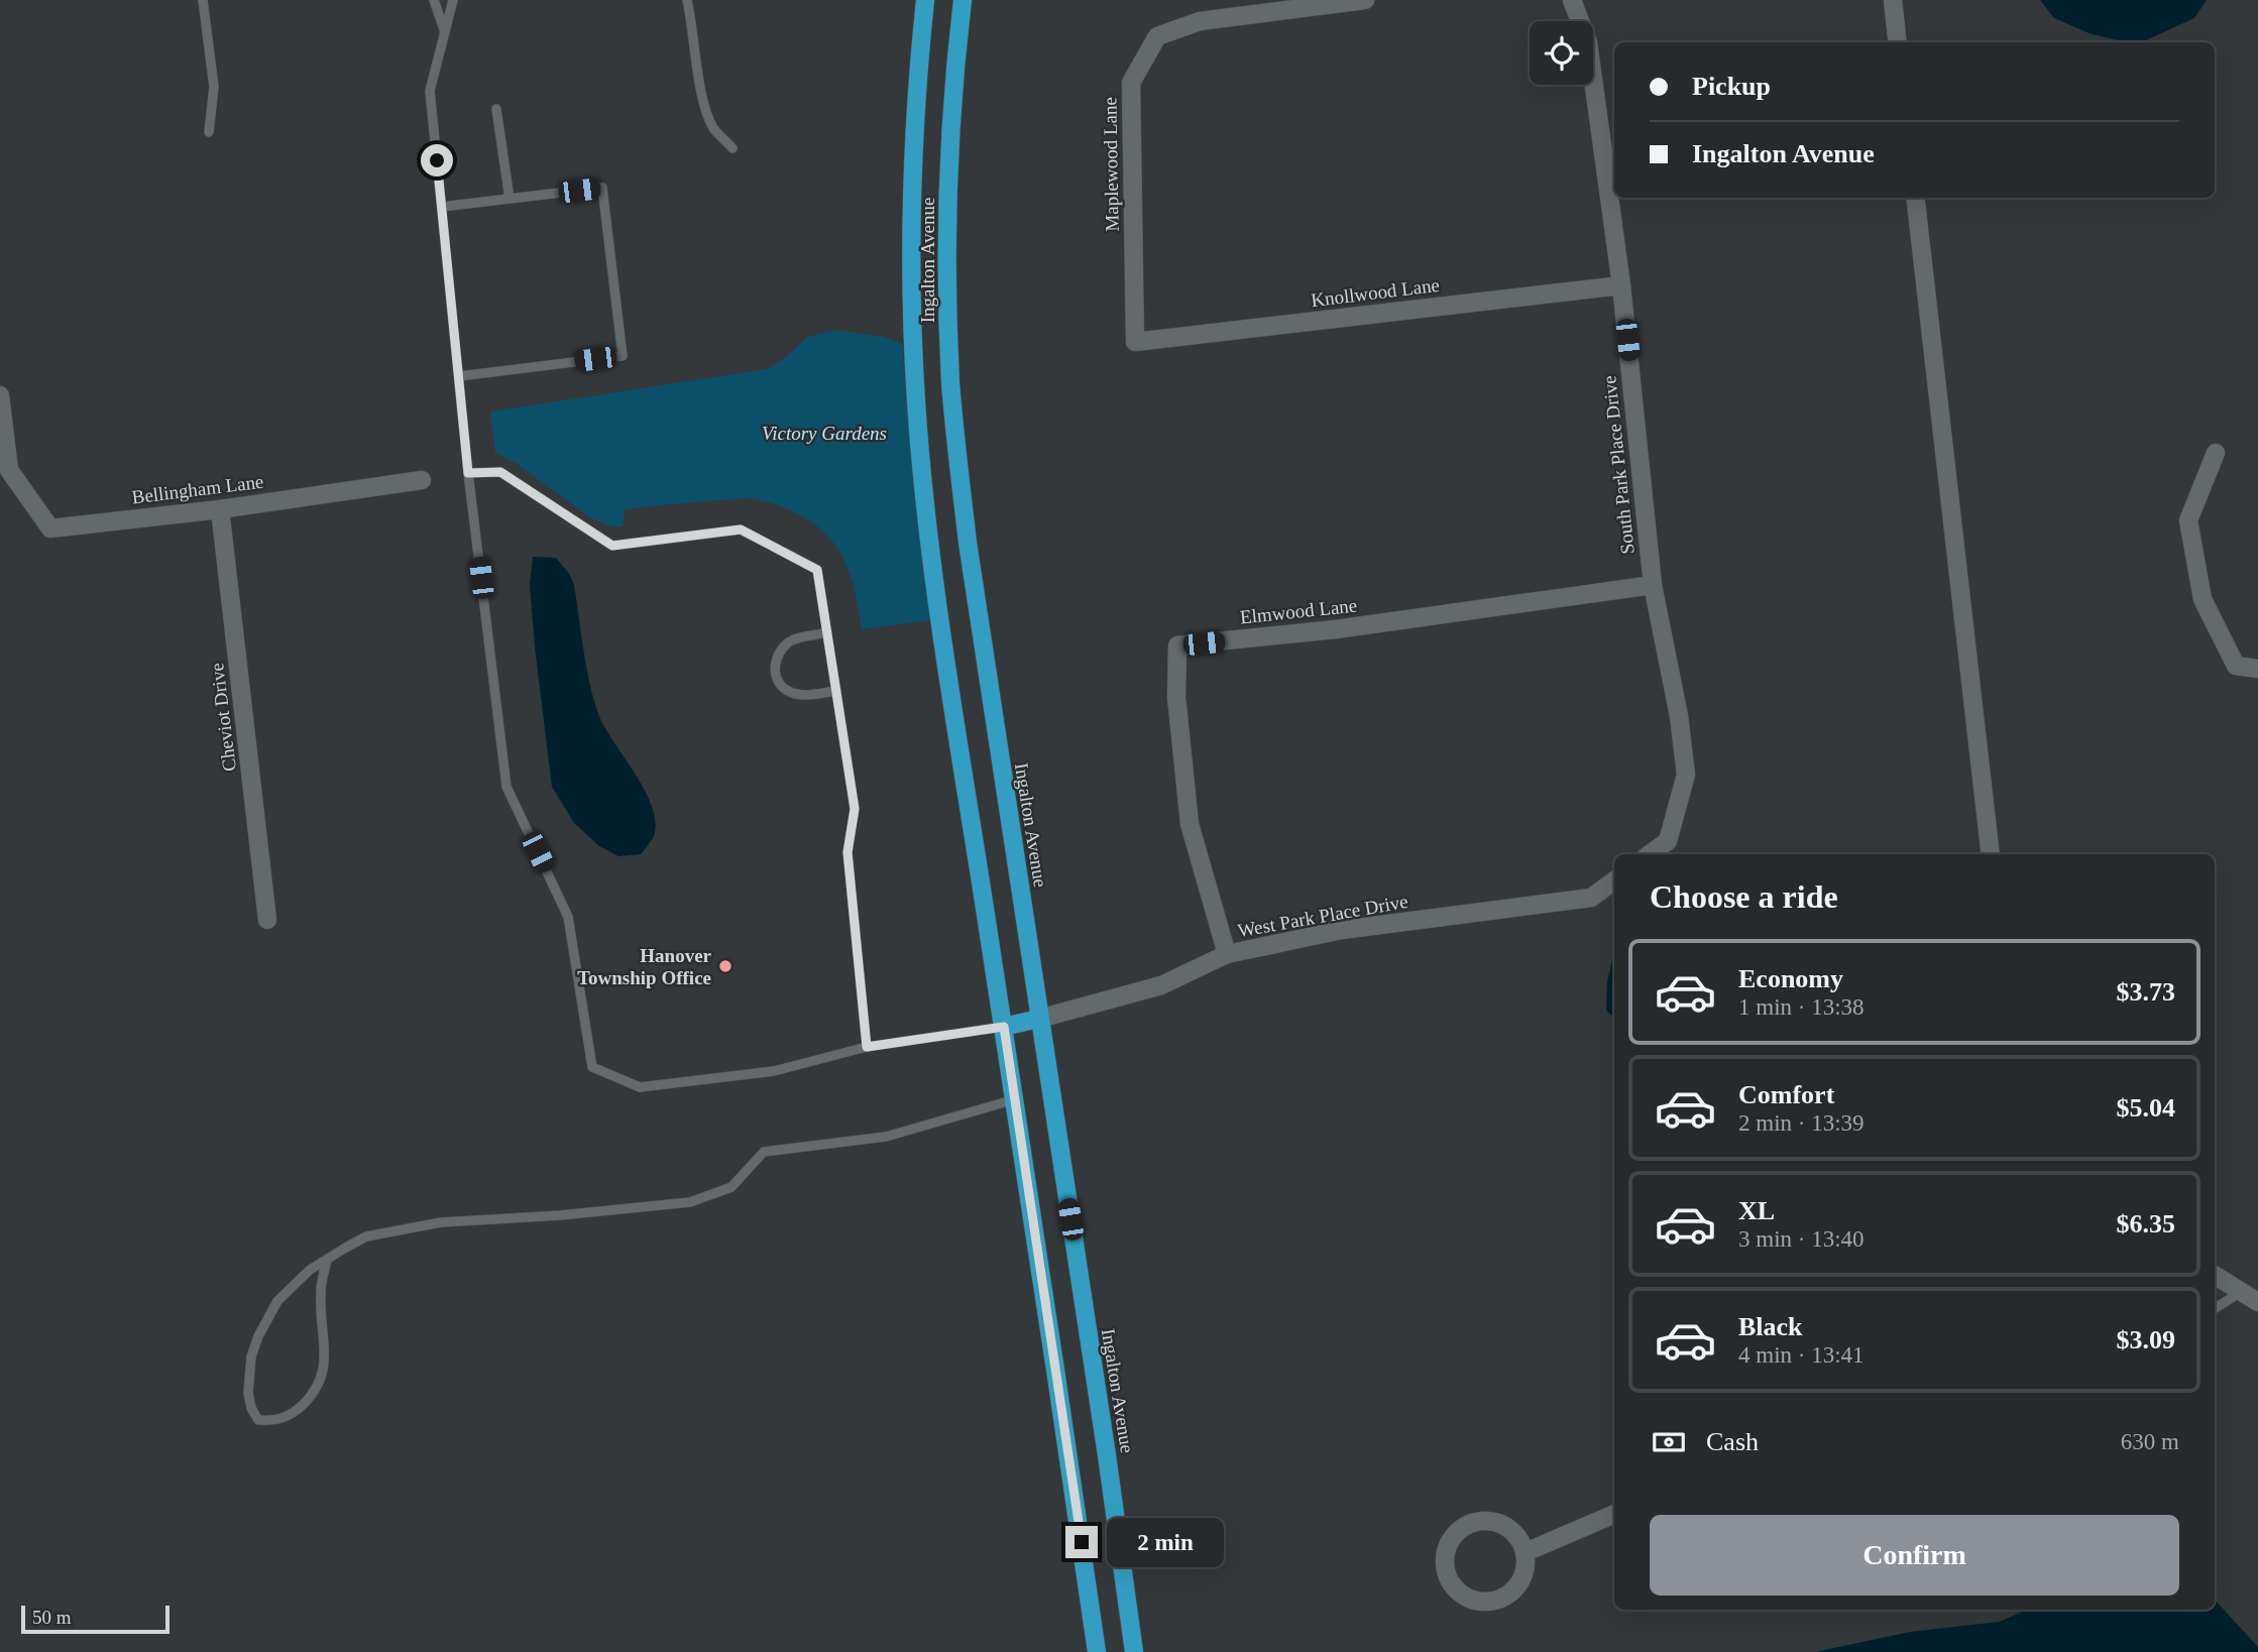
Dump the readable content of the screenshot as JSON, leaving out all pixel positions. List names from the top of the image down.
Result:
{
  "streets": {
    "main road": ["Ingalton Avenue"],
    "street": [
      "Maplewood Lane",
      "Knollwood Lane",
      "South Park Place Drive",
      "Bellingham Lane",
      "Elmwood Lane",
      "Cheviot Drive",
      "West Park Place Drive"
    ]
  },
  "crossings": [
    ["Maplewood Lane", "Knollwood Lane"],
    ["Ingalton Avenue", "West Park Place Drive"],
    ["Knollwood Lane", "South Park Place Drive"],
    ["South Park Place Drive", "Elmwood Lane"],
    ["Bellingham Lane", "Cheviot Drive"],
    ["Elmwood Lane", "West Park Place Drive"]
  ],
  "parks": ["Victory Gardens"],
  "places": ["Hanover Township Office"],
  "scale_bar": "50 m",
  "page": {
    "banner": ["Pickup", "Ingalton Avenue"],
    "heading": "Choose a ride",
    "list": [
      {
        "name": "Economy",
        "note": "1 min · 13:38",
        "value": "$3.73"
      },
      {
        "name": "Comfort",
        "note": "2 min · 13:39",
        "value": "$5.04"
      },
      {
        "name": "XL",
        "note": "3 min · 13:40",
        "value": "$6.35"
      },
      {
        "name": "Black",
        "note": "4 min · 13:41",
        "value": "$3.09"
      }
    ],
    "pay": ["Cash", "630 m"],
    "buttons": "Confirm",
    "bubble": "2 min",
    "scale": "50 m"
  }
}
